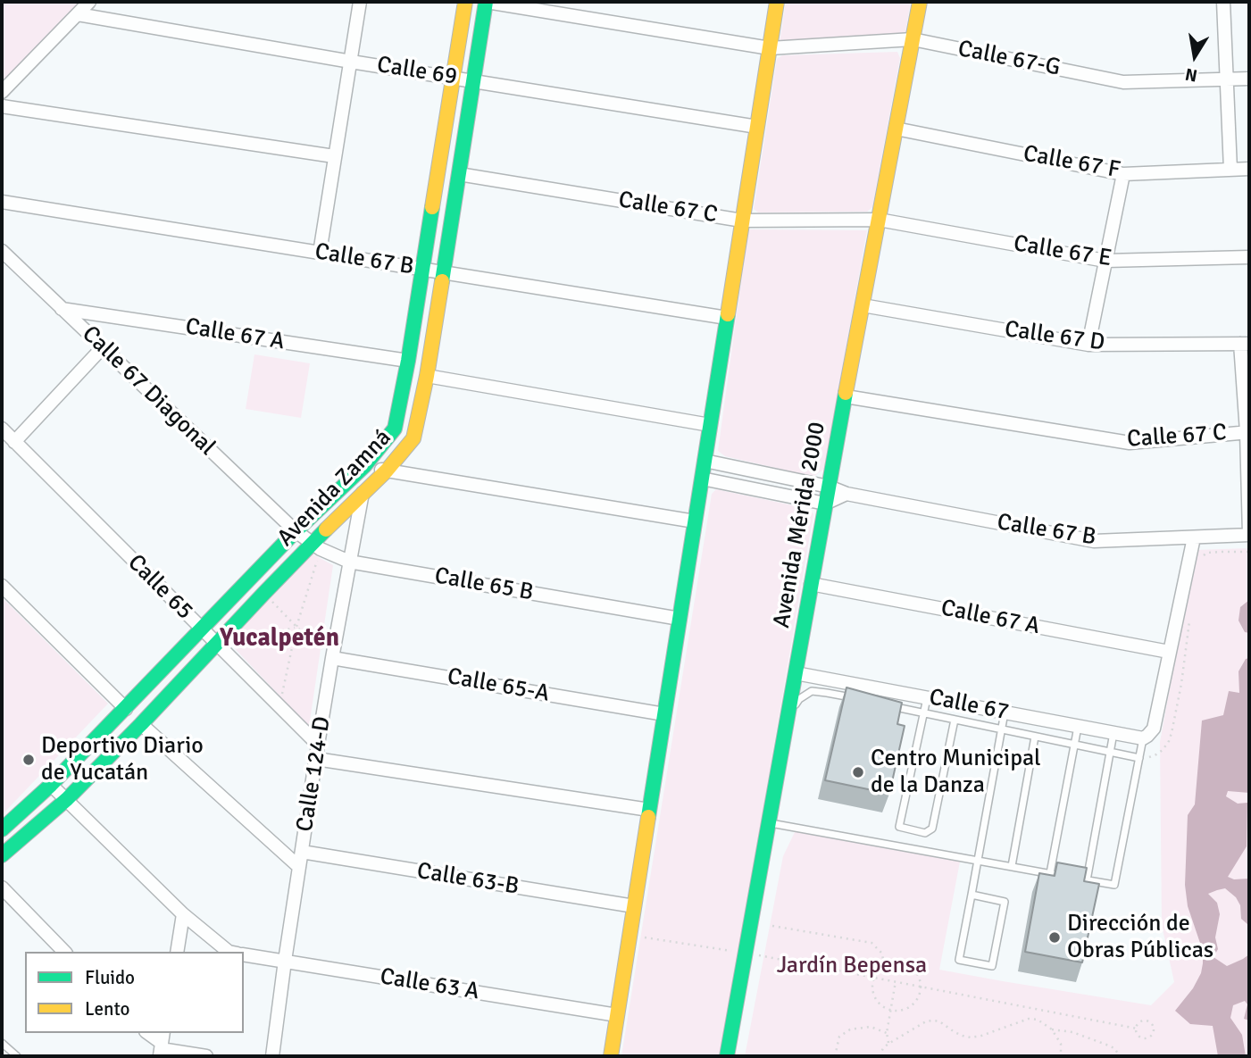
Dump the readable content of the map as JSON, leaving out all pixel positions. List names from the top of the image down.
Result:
{
  "streets": {
    "main road": ["Avenida Zamná", "Avenida Mérida 2000"],
    "street": [
      "Calle 67-G",
      "Calle 69",
      "Calle 67 F",
      "Calle 67 C",
      "Calle 67 E",
      "Calle 67 B",
      "Calle 67 A",
      "Calle 67 D",
      "Calle 67 Diagonal",
      "Calle 65 B",
      "Calle 65",
      "Calle 65-A",
      "Calle 67",
      "Calle 124-D",
      "Calle 63-B",
      "Calle 63 A"
    ]
  },
  "crossings": [
    ["Calle 67-G", "Avenida Zamná"],
    ["Calle 67-G", "Avenida Mérida 2000"],
    ["Calle 69", "Avenida Zamná"],
    ["Calle 67 F", "Avenida Mérida 2000"],
    ["Calle 67 C", "Calle 67 E"],
    ["Calle 67 C", "Avenida Zamná"],
    ["Calle 67 C", "Avenida Mérida 2000"],
    ["Calle 67 E", "Avenida Mérida 2000"],
    ["Calle 67 B", "Avenida Zamná"],
    ["Calle 67 B", "Avenida Mérida 2000"],
    ["Calle 67 A", "Calle 67 Diagonal"],
    ["Calle 67 A", "Avenida Zamná"],
    ["Calle 67 A", "Avenida Mérida 2000"],
    ["Calle 67 D", "Avenida Mérida 2000"],
    ["Calle 67 Diagonal", "Avenida Zamná"],
    ["Calle 67 Diagonal", "Calle 65 B"],
    ["Avenida Zamná", "Calle 65 B"],
    ["Avenida Zamná", "Calle 65"],
    ["Avenida Zamná", "Calle 124-D"],
    ["Avenida Mérida 2000", "Calle 67"],
    ["Calle 65 B", "Calle 124-D"],
    ["Calle 65", "Calle 124-D"],
    ["Calle 65-A", "Calle 124-D"],
    ["Calle 124-D", "Calle 63-B"],
    ["Calle 124-D", "Calle 63 A"]
  ],
  "districts": ["Yucalpetén"],
  "parks": ["Jardín Bepensa"],
  "places": ["Deportivo Diario de Yucatán", "Centro Municipal de la Danza", "Dirección de Obras Públicas"],
  "legend": ["Fluido", "Lento"],
  "north": "bottom"
}
